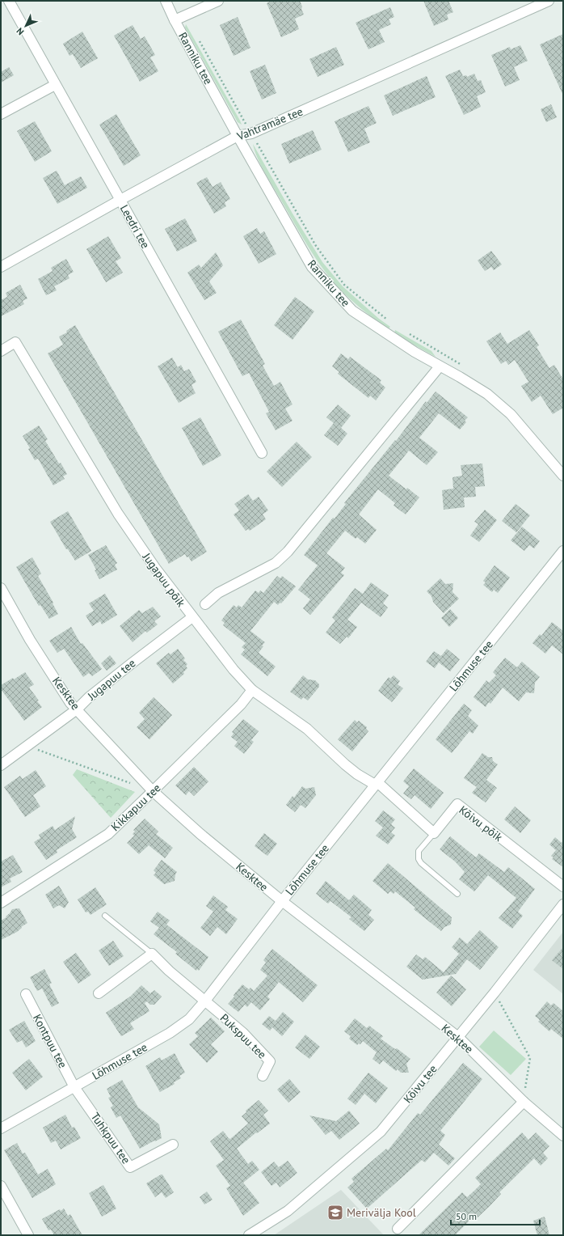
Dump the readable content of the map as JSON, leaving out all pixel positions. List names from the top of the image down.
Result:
{
  "streets": {
    "street": [
      "Ranniku tee",
      "Vahtramäe tee",
      "Leedri tee",
      "Jugapuu põik",
      "Lõhmuse tee",
      "Jugapuu tee",
      "Kesktee",
      "Kikkapuu tee",
      "Kõivu põik",
      "Pukspuu tee",
      "Kontpuu tee",
      "Kõivu tee",
      "Tuhkpuu tee"
    ]
  },
  "crossings": [
    ["Ranniku tee", "Vahtramäe tee"],
    ["Vahtramäe tee", "Leedri tee"],
    ["Jugapuu põik", "Lõhmuse tee"],
    ["Jugapuu põik", "Jugapuu tee"],
    ["Jugapuu põik", "Kikkapuu tee"],
    ["Lõhmuse tee", "Kesktee"],
    ["Lõhmuse tee", "Pukspuu tee"],
    ["Lõhmuse tee", "Kontpuu tee"],
    ["Lõhmuse tee", "Tuhkpuu tee"],
    ["Jugapuu tee", "Kesktee"],
    ["Kesktee", "Kikkapuu tee"],
    ["Kesktee", "Kõivu tee"],
    ["Kontpuu tee", "Tuhkpuu tee"]
  ],
  "places": {
    "school or university": ["Merivälja Kool"]
  },
  "scale_bar": "50 m",
  "north": "bottom left"
}
